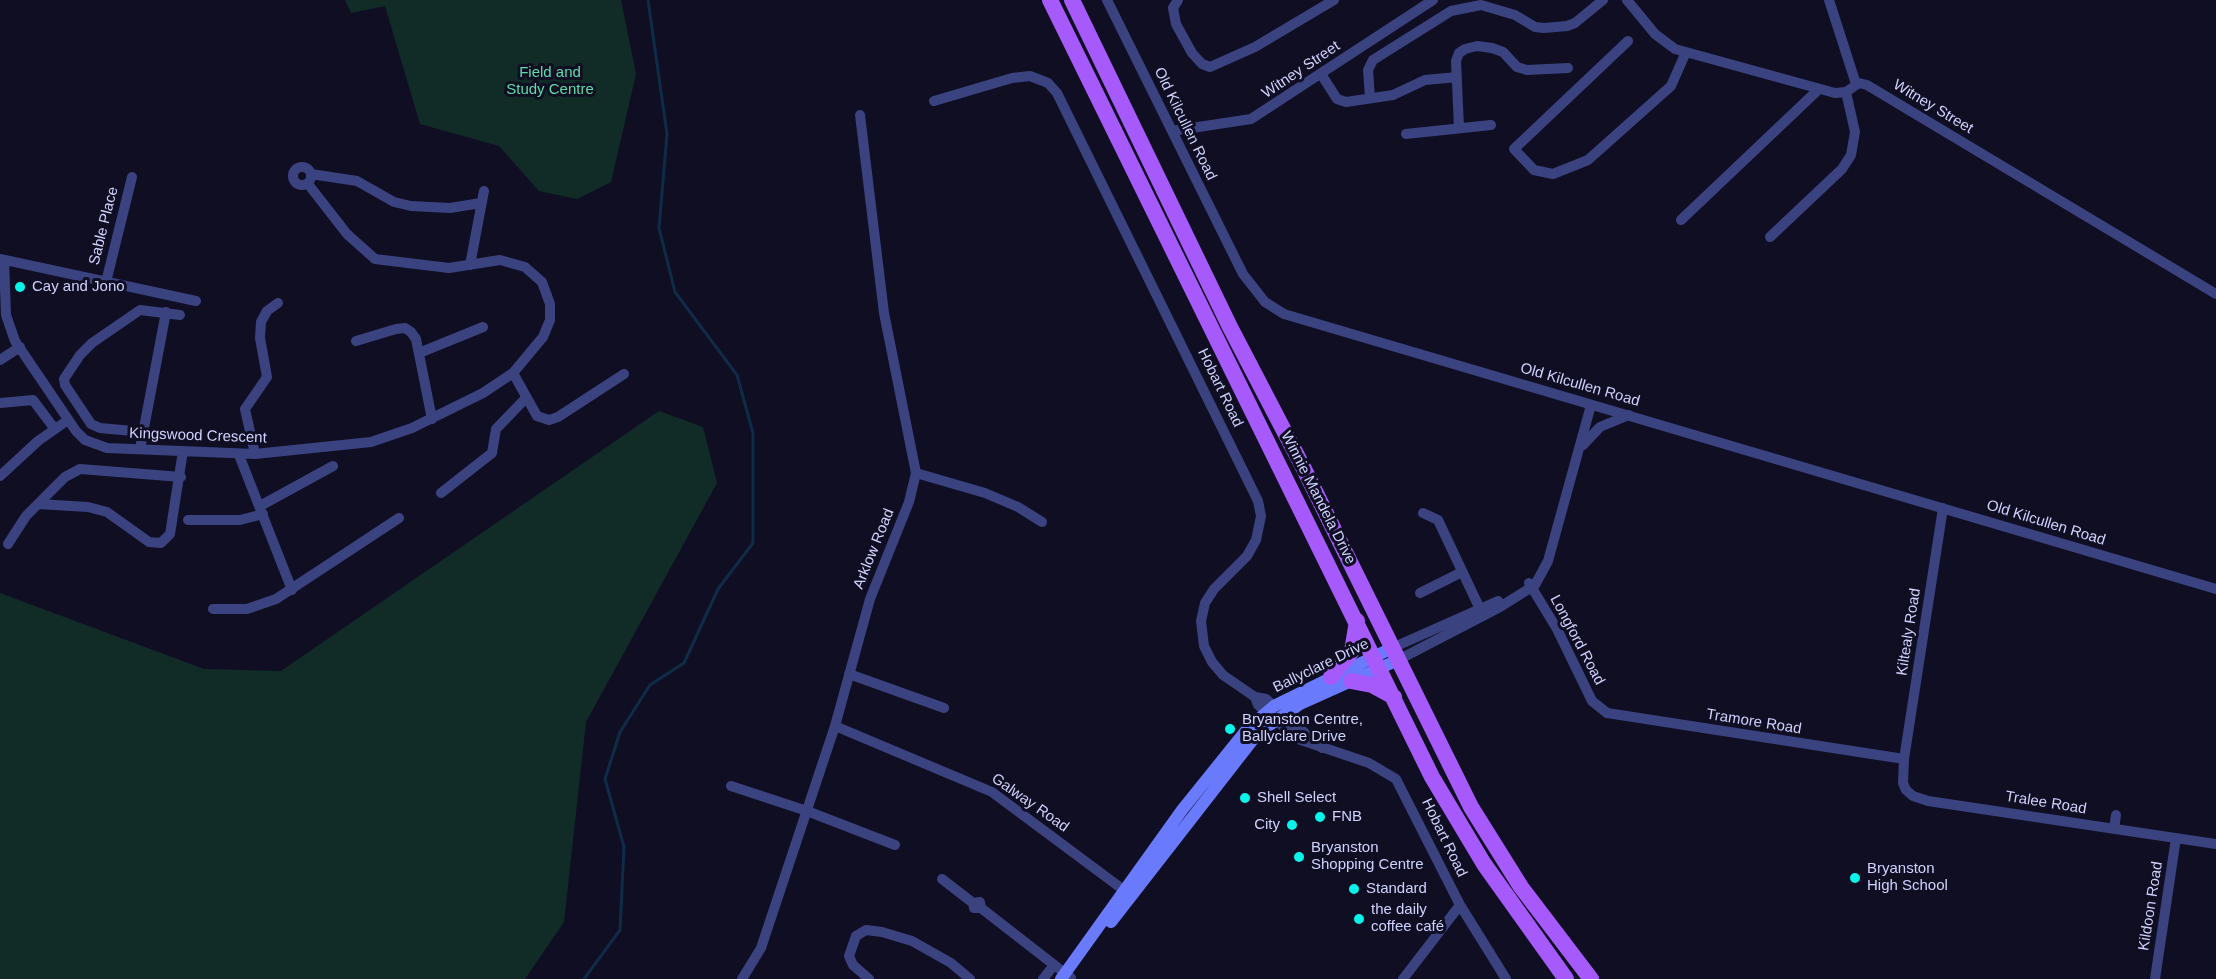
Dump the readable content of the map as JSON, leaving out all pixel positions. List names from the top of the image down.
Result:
{
  "streets": {
    "main road": ["Winnie Mandela Drive"],
    "street": [
      "Witney Street",
      "Old Kilcullen Road",
      "Sable Place",
      "Hobart Road",
      "Kingswood Crescent",
      "Arklow Road",
      "Kiltealy Road",
      "Longford Road",
      "Ballyclare Drive",
      "Tramore Road",
      "Galway Road",
      "Tralee Road",
      "Kildoon Road"
    ]
  },
  "crossings": [
    ["Witney Street", "Old Kilcullen Road"],
    ["Old Kilcullen Road", "Kiltealy Road"],
    ["Hobart Road", "Ballyclare Drive"],
    ["Winnie Mandela Drive", "Ballyclare Drive"],
    ["Arklow Road", "Galway Road"],
    ["Kiltealy Road", "Tramore Road"],
    ["Kiltealy Road", "Tralee Road"],
    ["Longford Road", "Ballyclare Drive"],
    ["Longford Road", "Tramore Road"],
    ["Ballyclare Drive", "Galway Road"],
    ["Tramore Road", "Tralee Road"],
    ["Tralee Road", "Kildoon Road"]
  ],
  "parks": ["Field and Study Centre"],
  "places": [
    "Cay and Jono",
    "Bryanston Centre, Ballyclare Drive",
    "Shell Select",
    "FNB",
    "City",
    "Bryanston Shopping Centre",
    "Bryanston High School",
    "Standard",
    "the daily coffee café"
  ]
}
